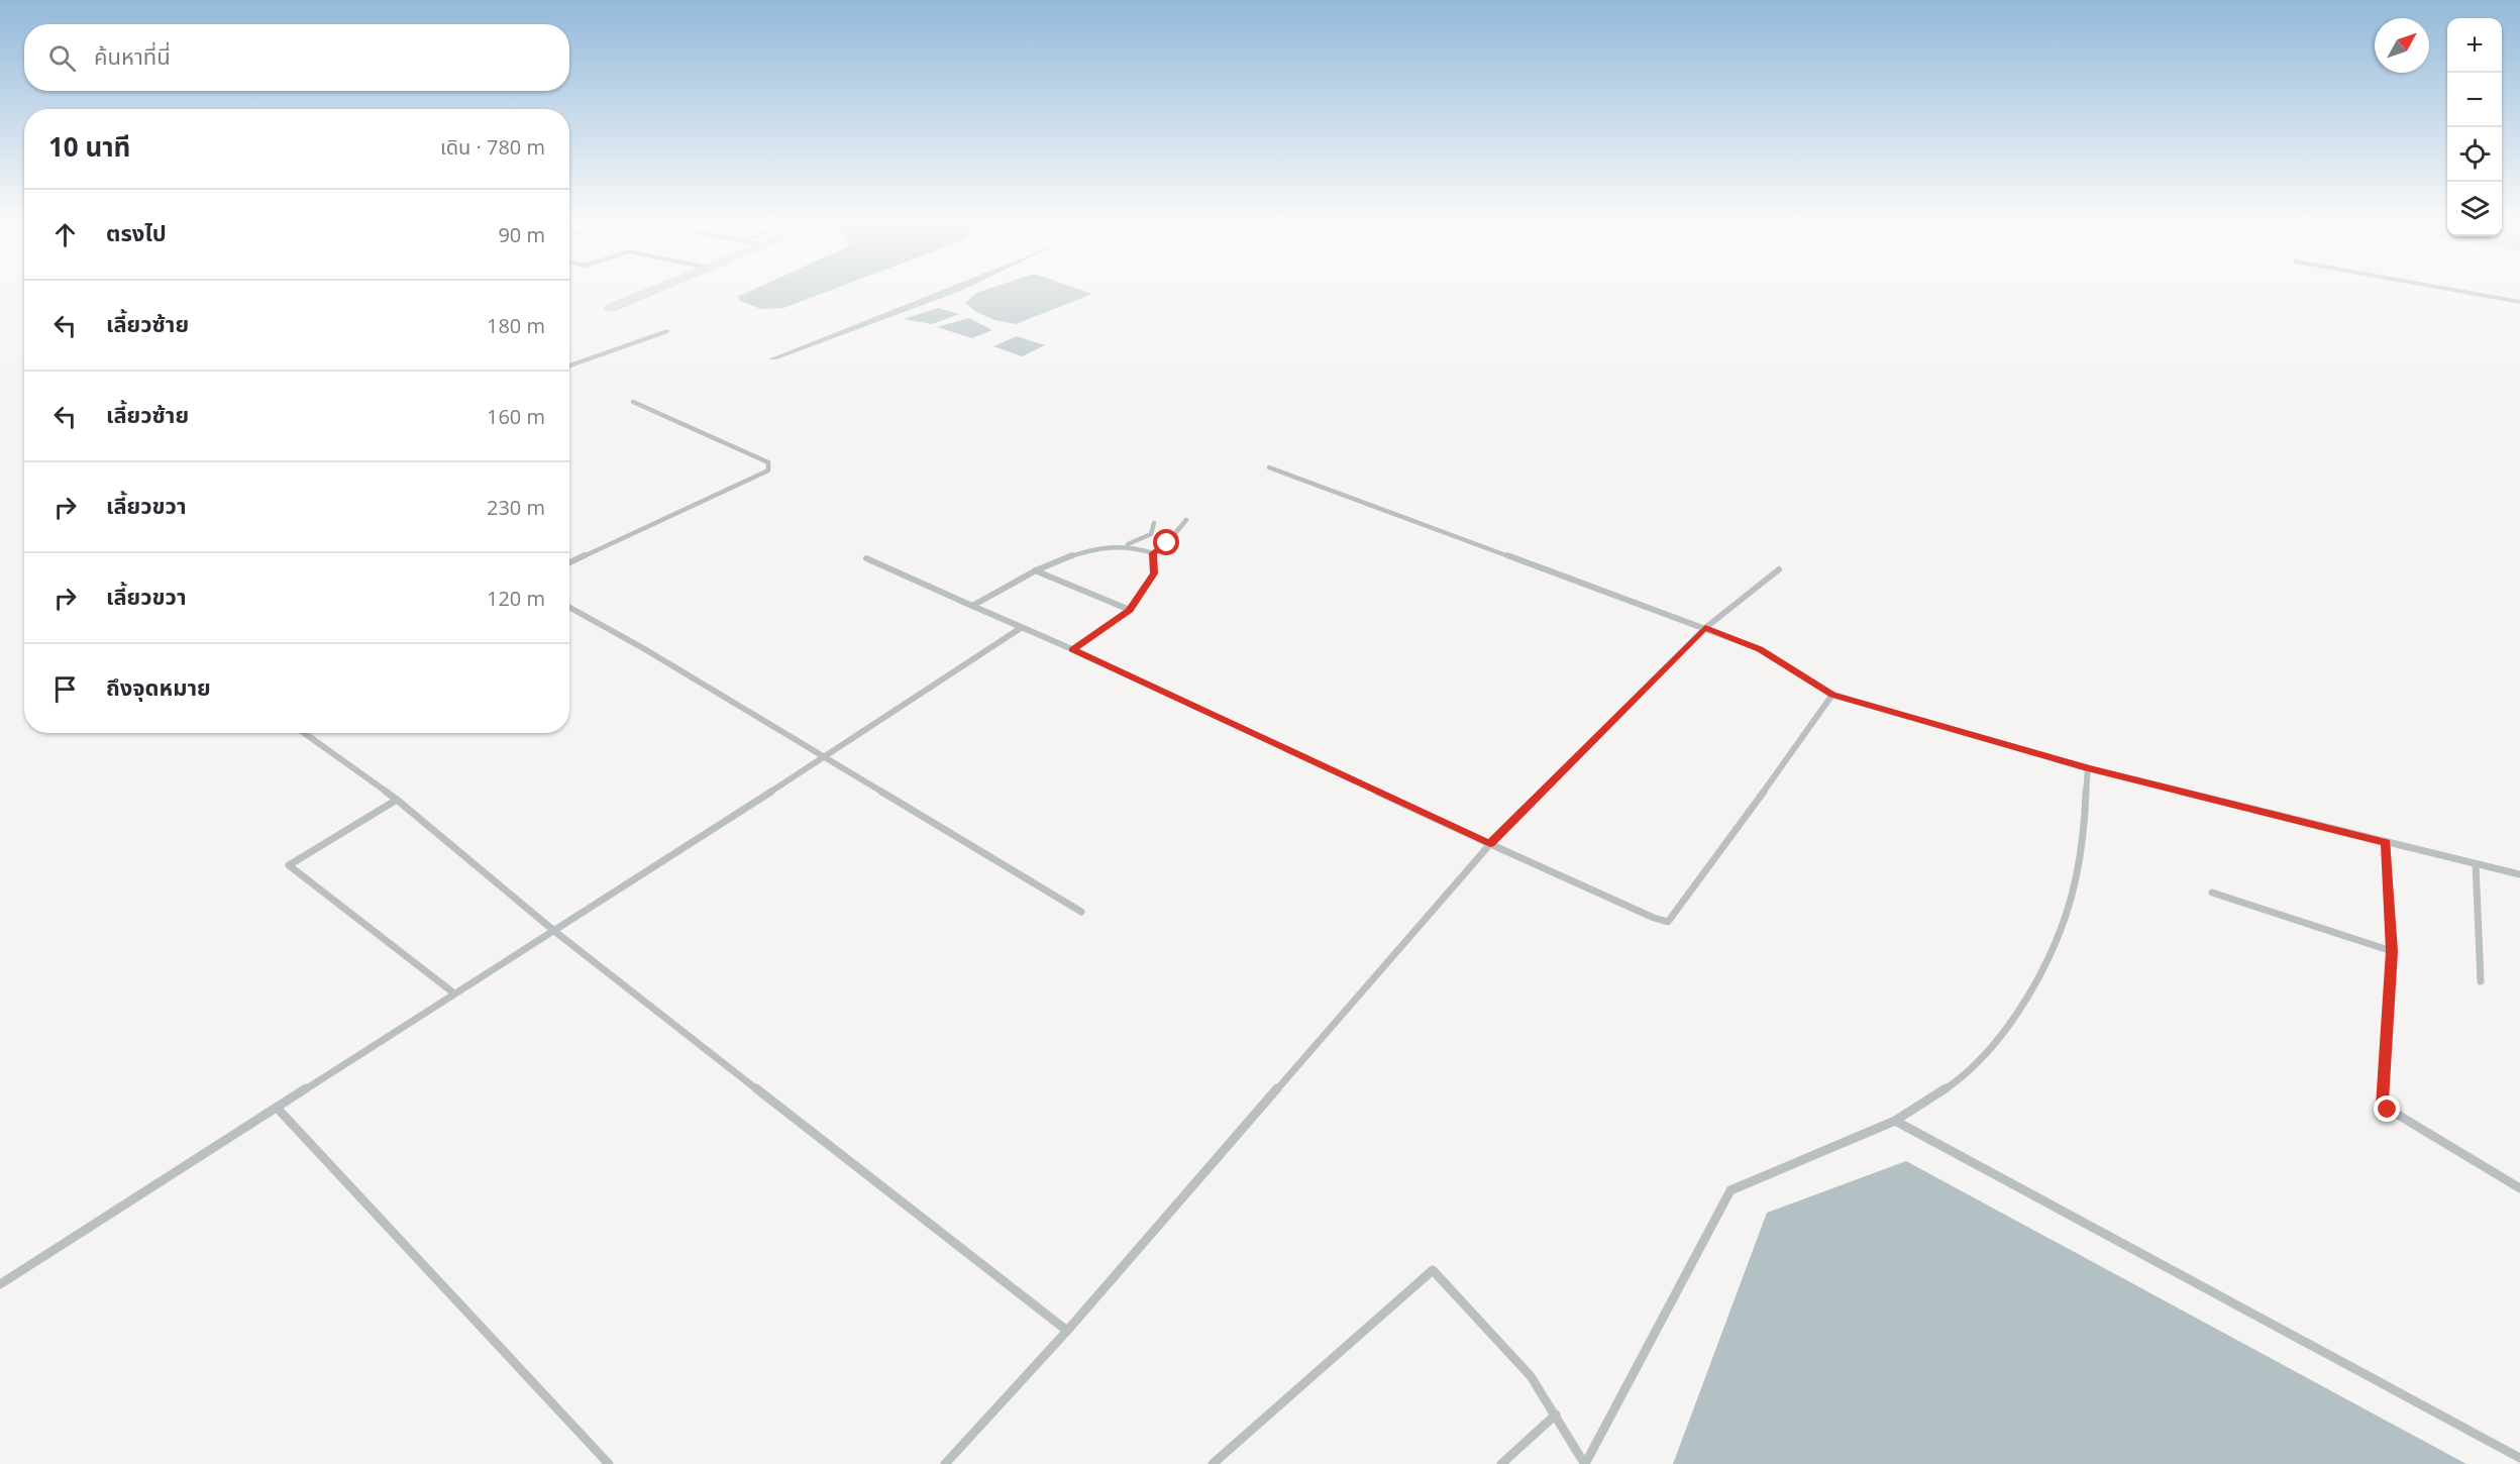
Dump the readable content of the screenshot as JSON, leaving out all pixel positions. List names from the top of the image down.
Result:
{
  "north": "top right",
  "page": {
    "map_buttons": ["+", "−"],
    "search": "ค้นหาที่นี่",
    "heading": ["10 นาที", "เดิน · 780 m"],
    "list": [
      ["ตรงไป", "90 m"],
      ["เลี้ยวซ้าย", "180 m"],
      ["เลี้ยวซ้าย", "160 m"],
      ["เลี้ยวขวา", "230 m"],
      ["เลี้ยวขวา", "120 m"],
      "ถึงจุดหมาย"
    ]
  }
}
